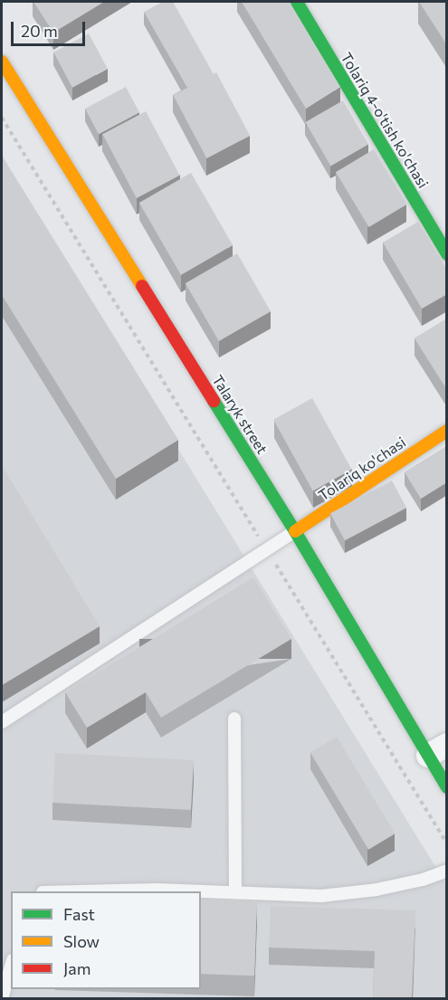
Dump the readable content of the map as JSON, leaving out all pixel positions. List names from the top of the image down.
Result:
{
  "streets": {
    "street": ["Tolariq 4-o'tish ko'chasi", "Talaryk street", "Tolariq ko'chasi"]
  },
  "crossings": [
    ["Talaryk street", "Tolariq ko'chasi"]
  ],
  "legend": ["Fast", "Slow", "Jam"],
  "scale_bar": "20 m"
}
